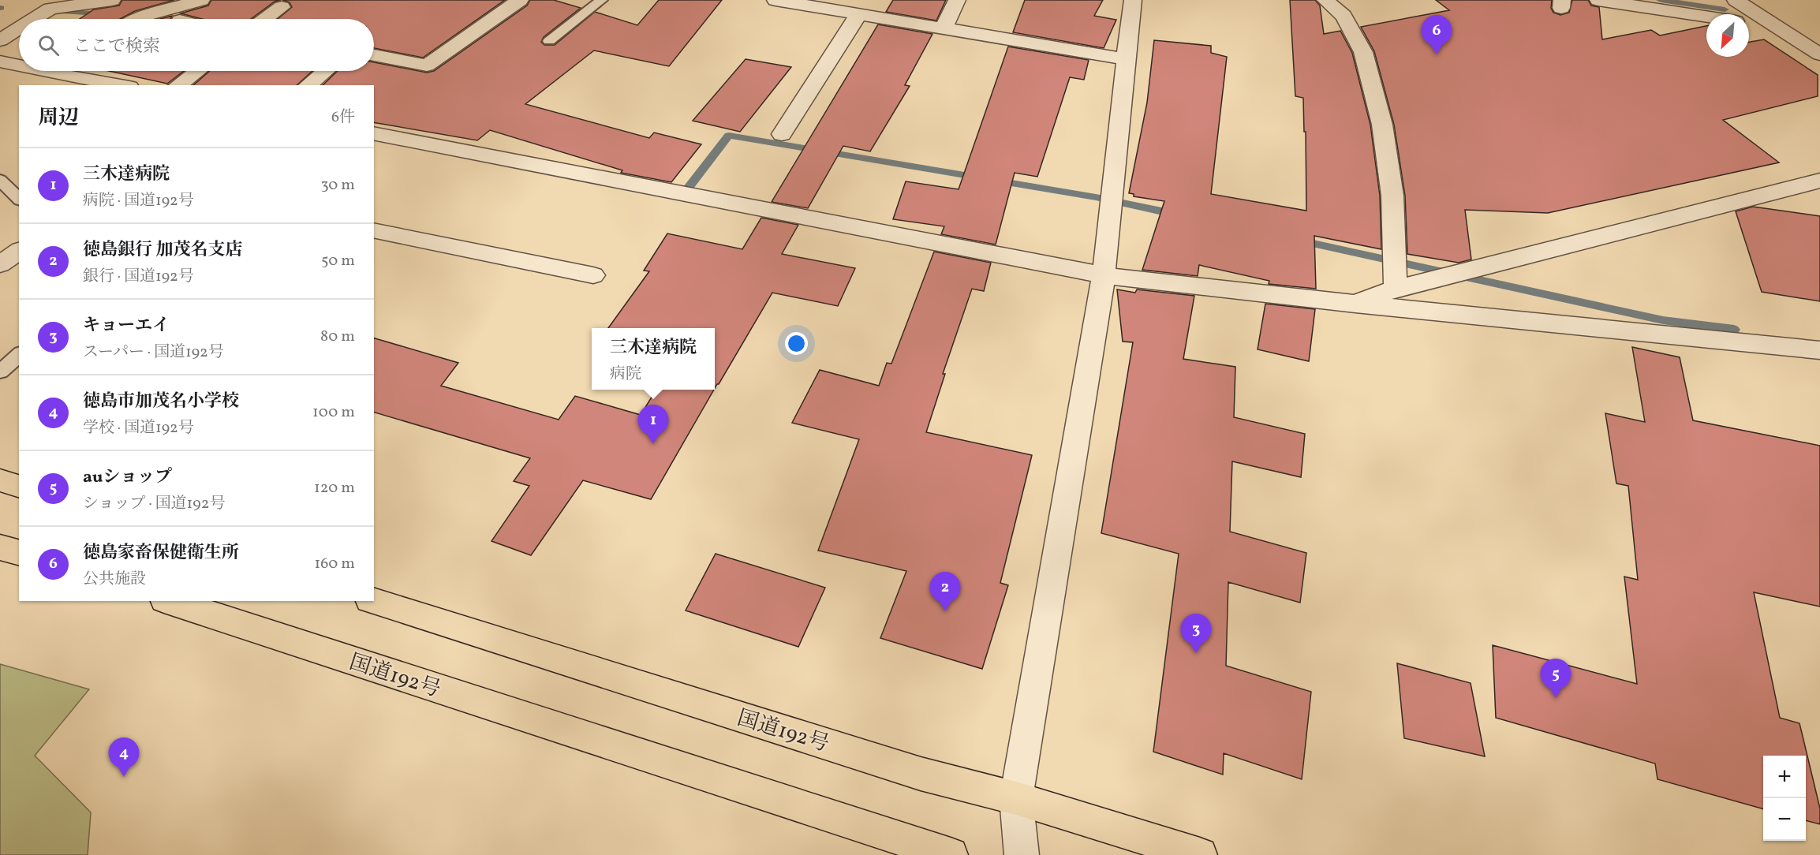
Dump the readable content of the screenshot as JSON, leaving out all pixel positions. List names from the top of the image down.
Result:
{
  "streets": {
    "highway": ["国道192号"]
  },
  "north": "bottom left",
  "page": {
    "pins": [
      "6",
      "1",
      "2",
      "3",
      "5",
      "4"
    ],
    "search": "ここで検索",
    "heading": ["周辺", "6件"],
    "list": [
      {
        "mark": "1",
        "name": "三木達病院",
        "note": "病院 · 国道192号",
        "value": "30 m"
      },
      {
        "mark": "2",
        "name": "徳島銀行 加茂名支店",
        "note": "銀行 · 国道192号",
        "value": "50 m"
      },
      {
        "mark": "3",
        "name": "キョーエイ",
        "note": "スーパー · 国道192号",
        "value": "80 m"
      },
      {
        "mark": "4",
        "name": "徳島市加茂名小学校",
        "note": "学校 · 国道192号",
        "value": "100 m"
      },
      {
        "mark": "5",
        "name": "auショップ",
        "note": "ショップ · 国道192号",
        "value": "120 m"
      },
      {
        "mark": "6",
        "name": "徳島家畜保健衛生所",
        "note": "公共施設",
        "value": "160 m"
      }
    ],
    "popup": ["三木達病院", "病院"],
    "map_buttons": ["+", "−"]
  }
}
